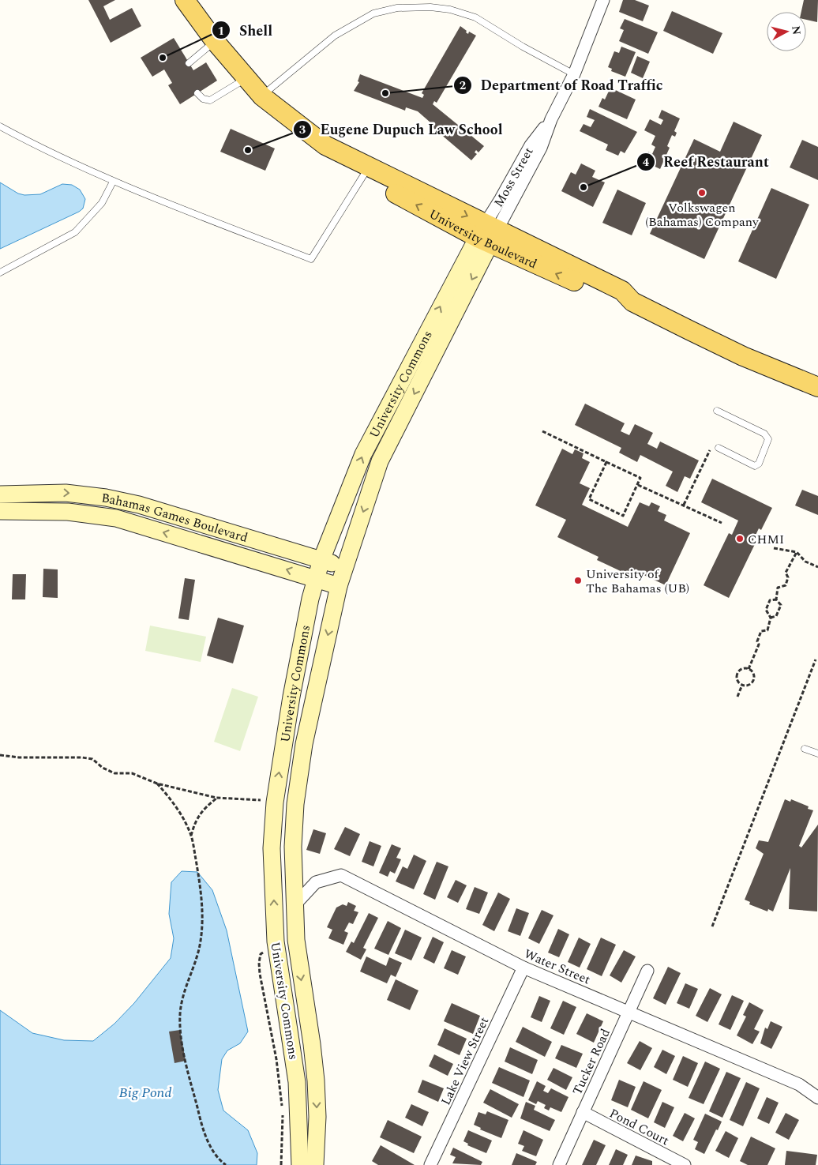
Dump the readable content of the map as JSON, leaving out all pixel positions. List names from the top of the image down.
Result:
{
  "streets": {
    "main road": ["University Boulevard", "University Commons", "Bahamas Games Boulevard"],
    "street": [
      "Moss Street",
      "Water Street",
      "Lake View Street",
      "Tucker Road",
      "Pond Court"
    ]
  },
  "crossings": [
    ["Moss Street", "University Boulevard"],
    ["Moss Street", "University Commons"],
    ["University Boulevard", "University Commons"],
    ["University Commons", "Bahamas Games Boulevard"],
    ["University Commons", "Water Street"],
    ["Water Street", "Lake View Street"],
    ["Water Street", "Tucker Road"],
    ["Tucker Road", "Pond Court"]
  ],
  "water": ["Big Pond"],
  "places": [
    "Shell",
    "Department of Road Traffic",
    "Eugene Dupuch Law School",
    "Reef Restaurant",
    "Volkswagen (Bahamas) Company",
    "CHMI",
    "University of The Bahamas (UB)"
  ],
  "north": "right"
}
